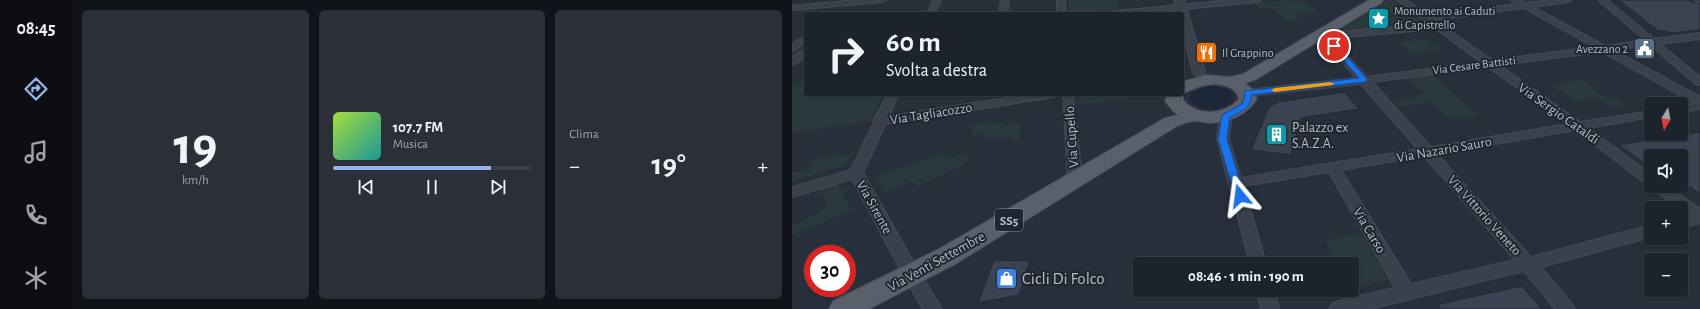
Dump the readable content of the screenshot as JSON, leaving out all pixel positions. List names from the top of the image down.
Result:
{
  "streets": {
    "main road": ["SS5", "Via Venti Settembre"],
    "street": [
      "Via Cesare Battisti",
      "Via Tagliacozzo",
      "Via Sergio Cataldi",
      "Via Cupello",
      "Via Nazario Sauro",
      "Via Sirente",
      "Via Vittorio Veneto",
      "Via Carso"
    ]
  },
  "crossings": [
    ["Via Cesare Battisti", "Via Sergio Cataldi"],
    ["Via Cesare Battisti", "Via Vittorio Veneto"],
    ["Via Cesare Battisti", "SS5"],
    ["Via Tagliacozzo", "Via Sirente"],
    ["Via Sergio Cataldi", "Via Nazario Sauro"],
    ["Via Cupello", "Via Venti Settembre"],
    ["Via Nazario Sauro", "Via Vittorio Veneto"],
    ["Via Nazario Sauro", "Via Carso"],
    ["Via Sirente", "Via Venti Settembre"],
    ["Via Vittorio Veneto", "SS5"],
    ["SS5", "Via Venti Settembre"]
  ],
  "places": {
    "place": ["Monumento ai Caduti di Capistrello"],
    "public building": ["Avezzano 2"],
    "restaurant": ["Il Grappino"],
    "building": ["Palazzo ex S.A.Z.A."],
    "shop": ["Cicli Di Folco"]
  },
  "north": "bottom",
  "page": {
    "tabs": "08:45",
    "tile": [
      ["19", "km/h"],
      "Clima"
    ],
    "turn": ["60 m", "Svolta a destra"],
    "map_buttons": ["+", "−"],
    "song": ["107.7 FM", "Musica"],
    "heat": ["−", "19°", "+"],
    "limit": "30",
    "trip": "08:46 · 1 min · 190 m"
  }
}
